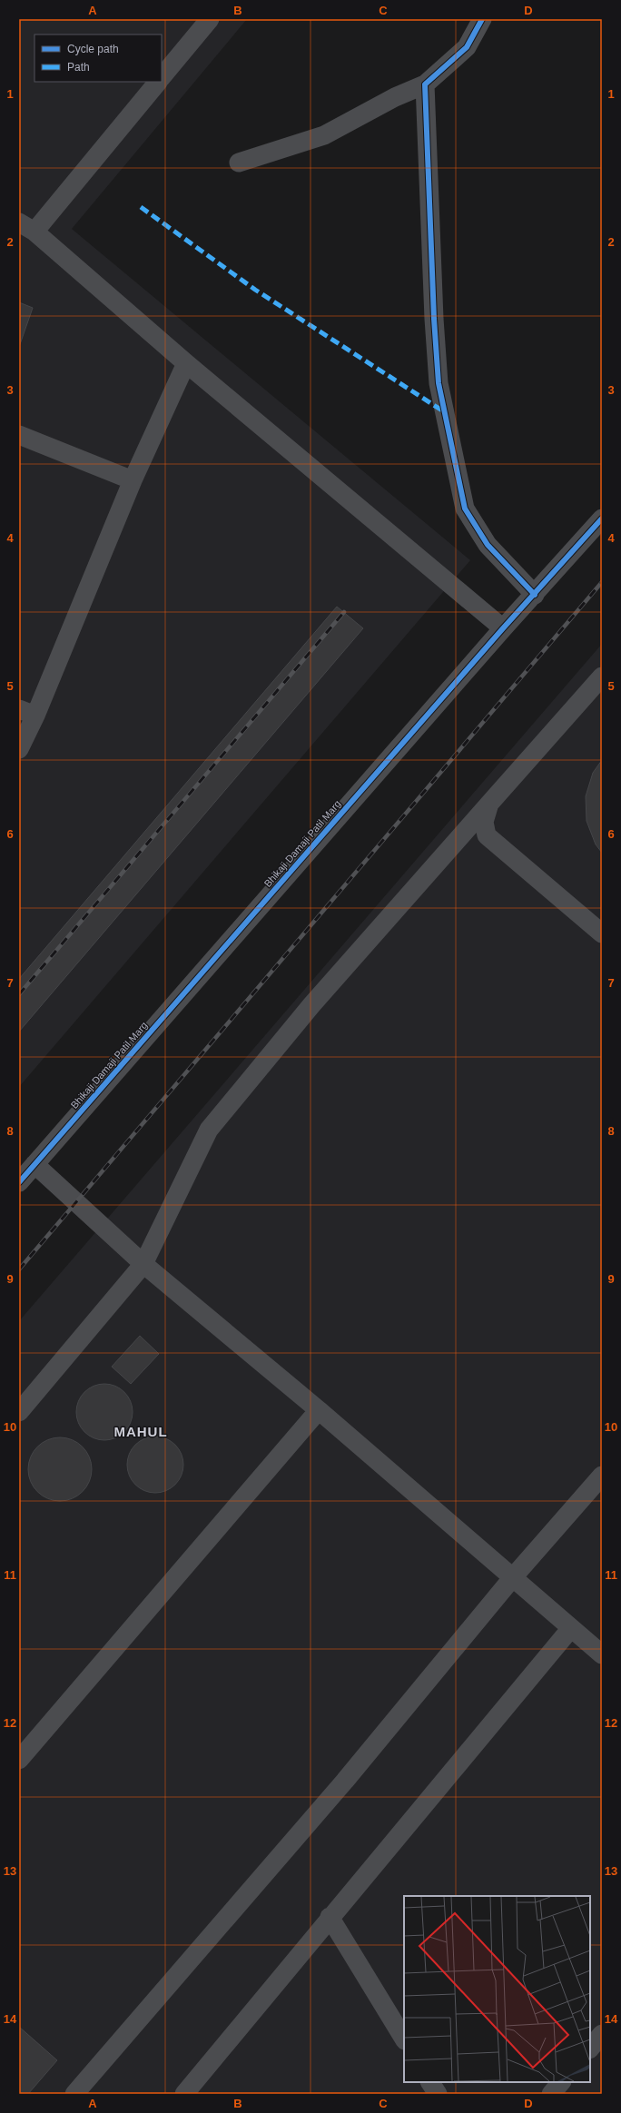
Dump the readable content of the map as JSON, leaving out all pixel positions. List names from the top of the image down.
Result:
{
  "streets": {
    "street": ["Bhikaji Damaji Patil Marg"]
  },
  "districts": ["MAHUL"],
  "legend": ["Cycle path", "Path"],
  "grid": {
    "columns": [
      "A",
      "B",
      "C",
      "D"
    ],
    "rows": [
      "1",
      "2",
      "3",
      "4",
      "5",
      "6",
      "7",
      "8",
      "9",
      "10",
      "11",
      "12",
      "13",
      "14"
    ]
  }
}
